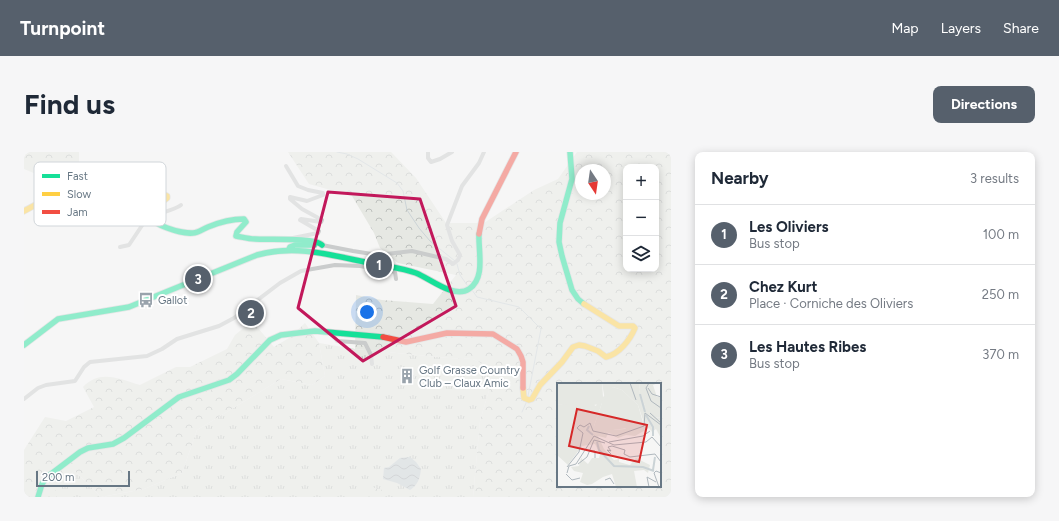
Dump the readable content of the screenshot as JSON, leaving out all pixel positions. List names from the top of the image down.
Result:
{
  "places": {
    "bus stop": ["Gallot"],
    "building": ["Golf Grasse Country Club – Claux Amic"]
  },
  "legend": ["Fast", "Slow", "Jam"],
  "scale_bar": "200 m",
  "north": "bottom",
  "page": {
    "header": "Turnpoint",
    "nav": ["Map", "Layers", "Share"],
    "buttons": "Directions",
    "title": "Find us",
    "heading": ["Nearby", "3 results"],
    "map_buttons": ["+", "−"],
    "list": [
      {
        "mark": "1",
        "name": "Les Oliviers",
        "note": "Bus stop",
        "value": "100 m"
      },
      {
        "mark": "2",
        "name": "Chez Kurt",
        "note": "Place · Corniche des Oliviers",
        "value": "250 m"
      },
      {
        "mark": "3",
        "name": "Les Hautes Ribes",
        "note": "Bus stop",
        "value": "370 m"
      }
    ],
    "pins": ["1", "3", "2"],
    "scale": "200 m"
  }
}
